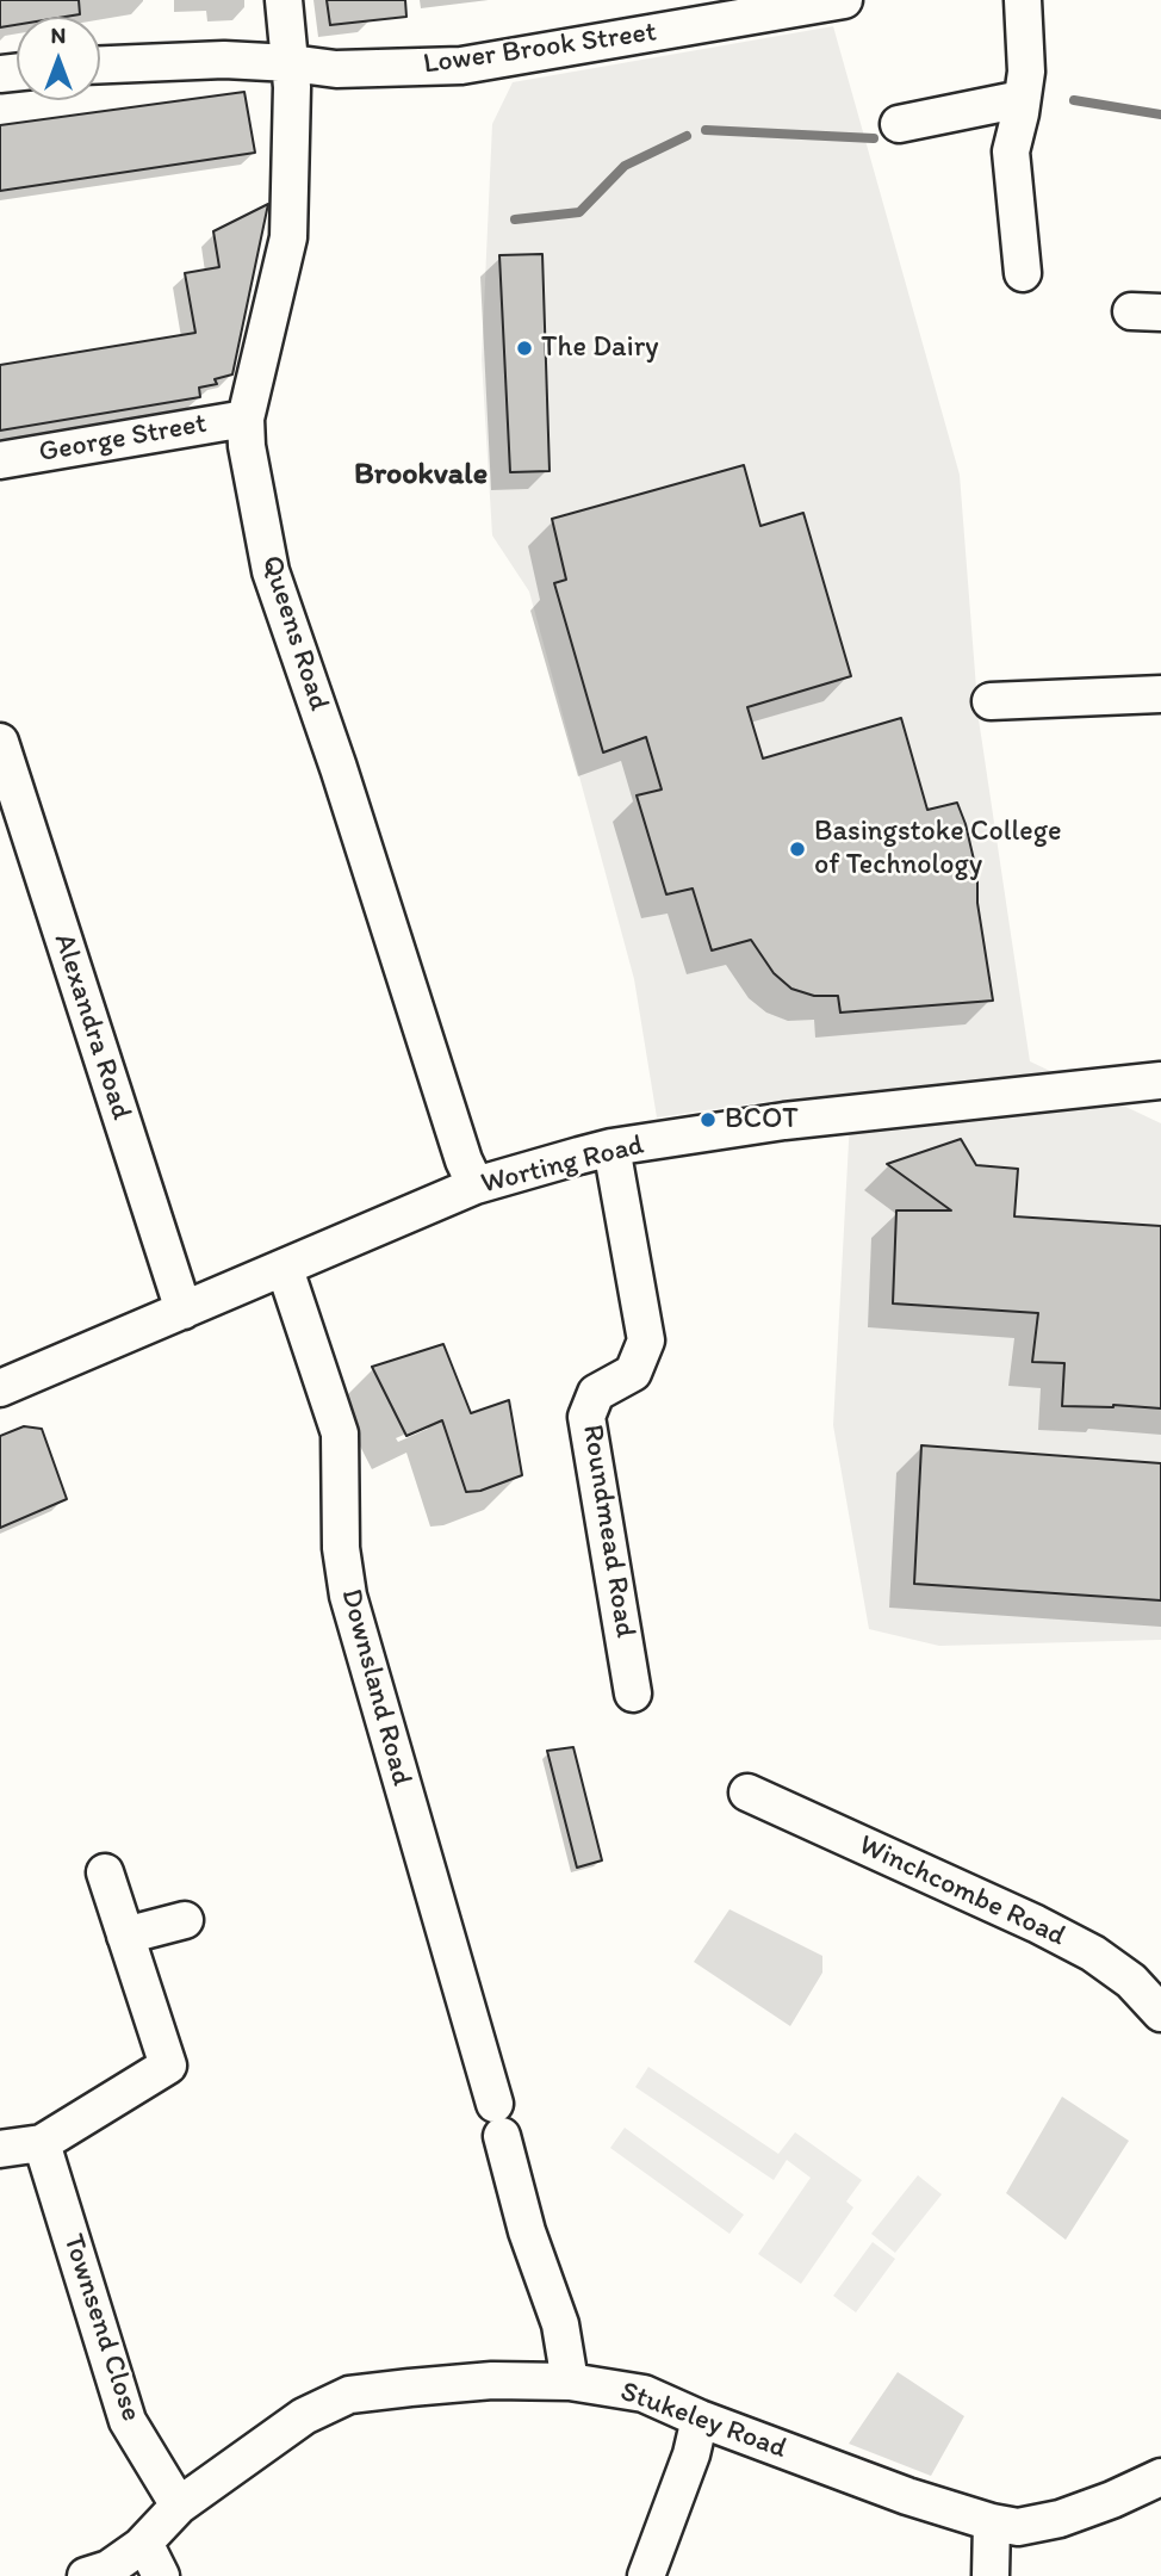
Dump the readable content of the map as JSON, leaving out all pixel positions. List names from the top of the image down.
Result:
{
  "streets": {
    "street": [
      "Lower Brook Street",
      "George Street",
      "Queens Road",
      "Alexandra Road",
      "Worting Road",
      "Roundmead Road",
      "Downsland Road",
      "Winchcombe Road",
      "Townsend Close",
      "Stukeley Road"
    ]
  },
  "crossings": [
    ["Lower Brook Street", "Queens Road"],
    ["George Street", "Queens Road"],
    ["Queens Road", "Worting Road"],
    ["Alexandra Road", "Worting Road"],
    ["Worting Road", "Roundmead Road"],
    ["Worting Road", "Downsland Road"],
    ["Downsland Road", "Stukeley Road"],
    ["Townsend Close", "Stukeley Road"]
  ],
  "districts": ["Brookvale"],
  "places": ["The Dairy", "Basingstoke College of Technology", "BCOT"],
  "north": "top"
}
